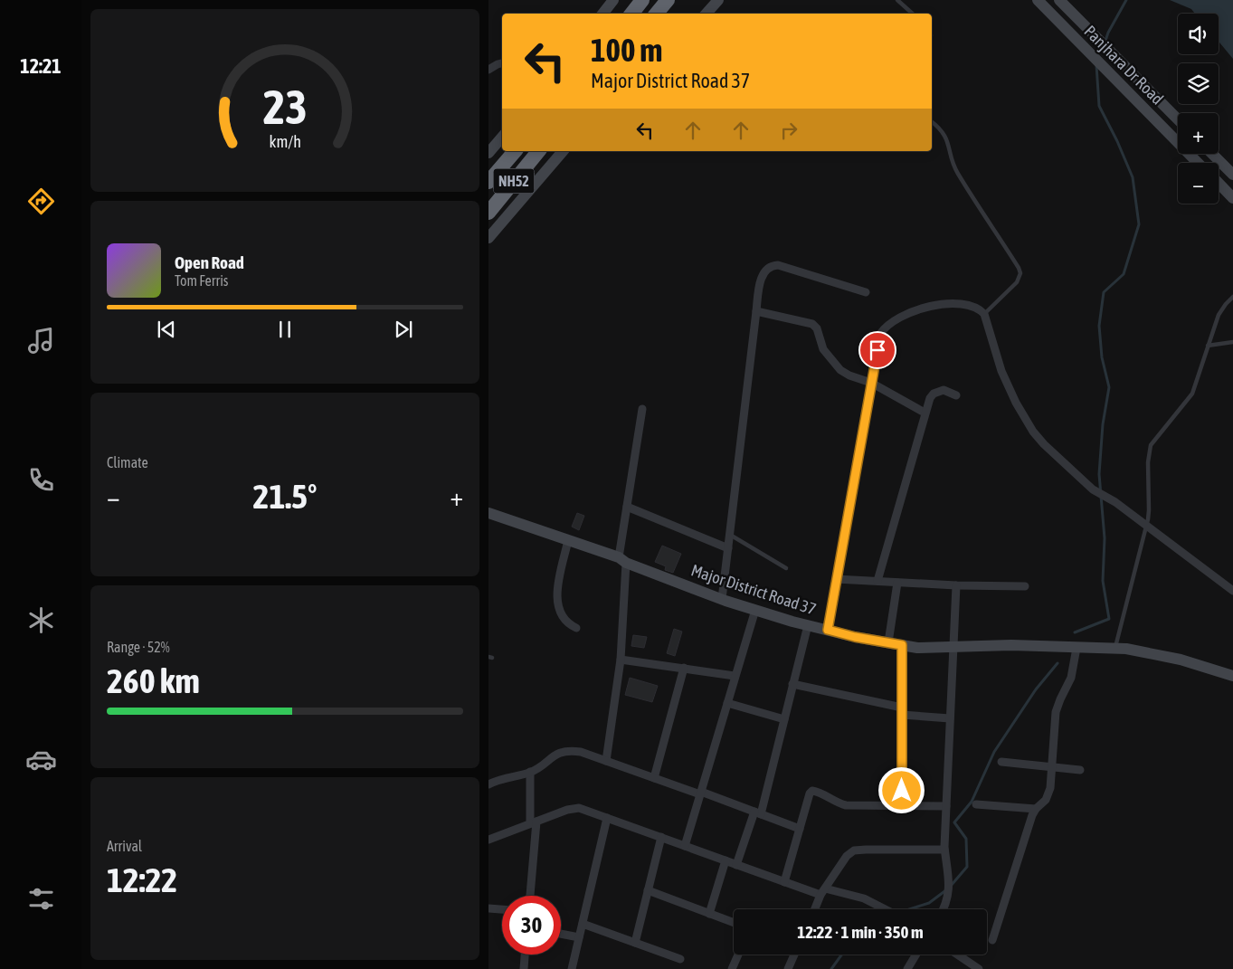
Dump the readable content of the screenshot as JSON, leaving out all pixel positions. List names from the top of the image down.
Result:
{
  "streets": {
    "highway": ["NH52"],
    "main road": ["Panjhara Dr Road", "Major District Road 37"]
  },
  "page": {
    "tabs": "12:21",
    "map_buttons": ["+", "−"],
    "turn": ["100 m", "Major District Road 37"],
    "song": ["Open Road", "Tom Ferris"],
    "tile": [
      "Climate",
      ["Range · 52%", "260 km"],
      ["Arrival", "12:22"]
    ],
    "heat": ["−", "21.5°", "+"],
    "limit": "30",
    "trip": "12:22 · 1 min · 350 m",
    "gauge": ["23", "km/h"]
  }
}
